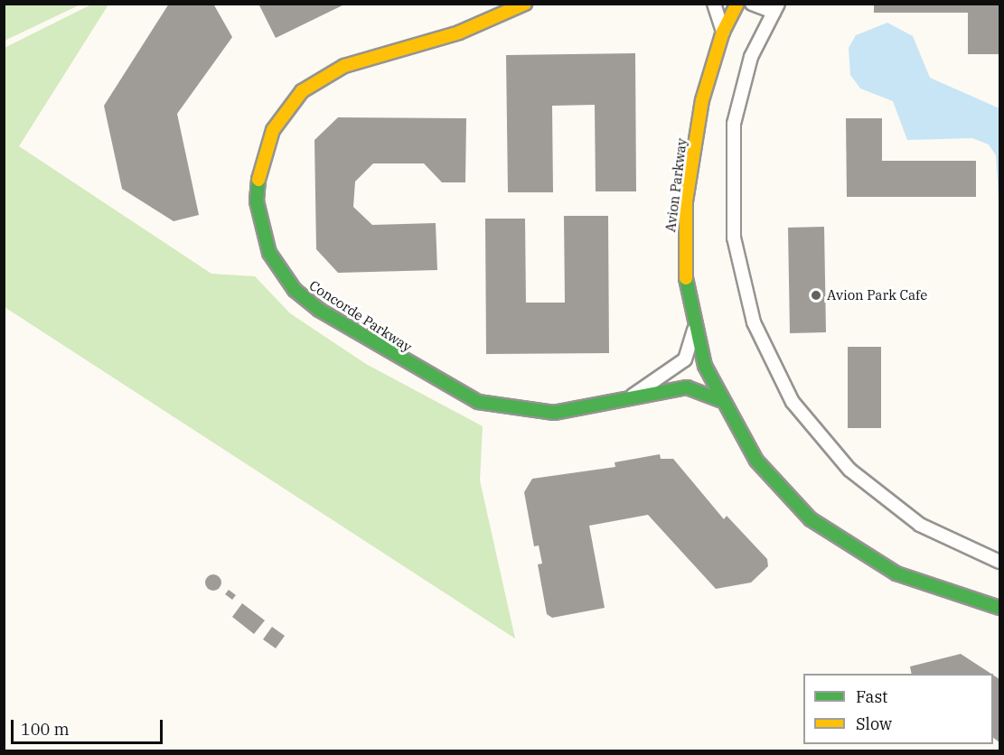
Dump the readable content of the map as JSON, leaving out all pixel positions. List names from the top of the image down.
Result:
{
  "streets": {
    "street": ["Avion Parkway", "Concorde Parkway"]
  },
  "crossings": [
    ["Avion Parkway", "Concorde Parkway"]
  ],
  "places": ["Avion Park Cafe"],
  "legend": ["Fast", "Slow"],
  "scale_bar": "100 m"
}
